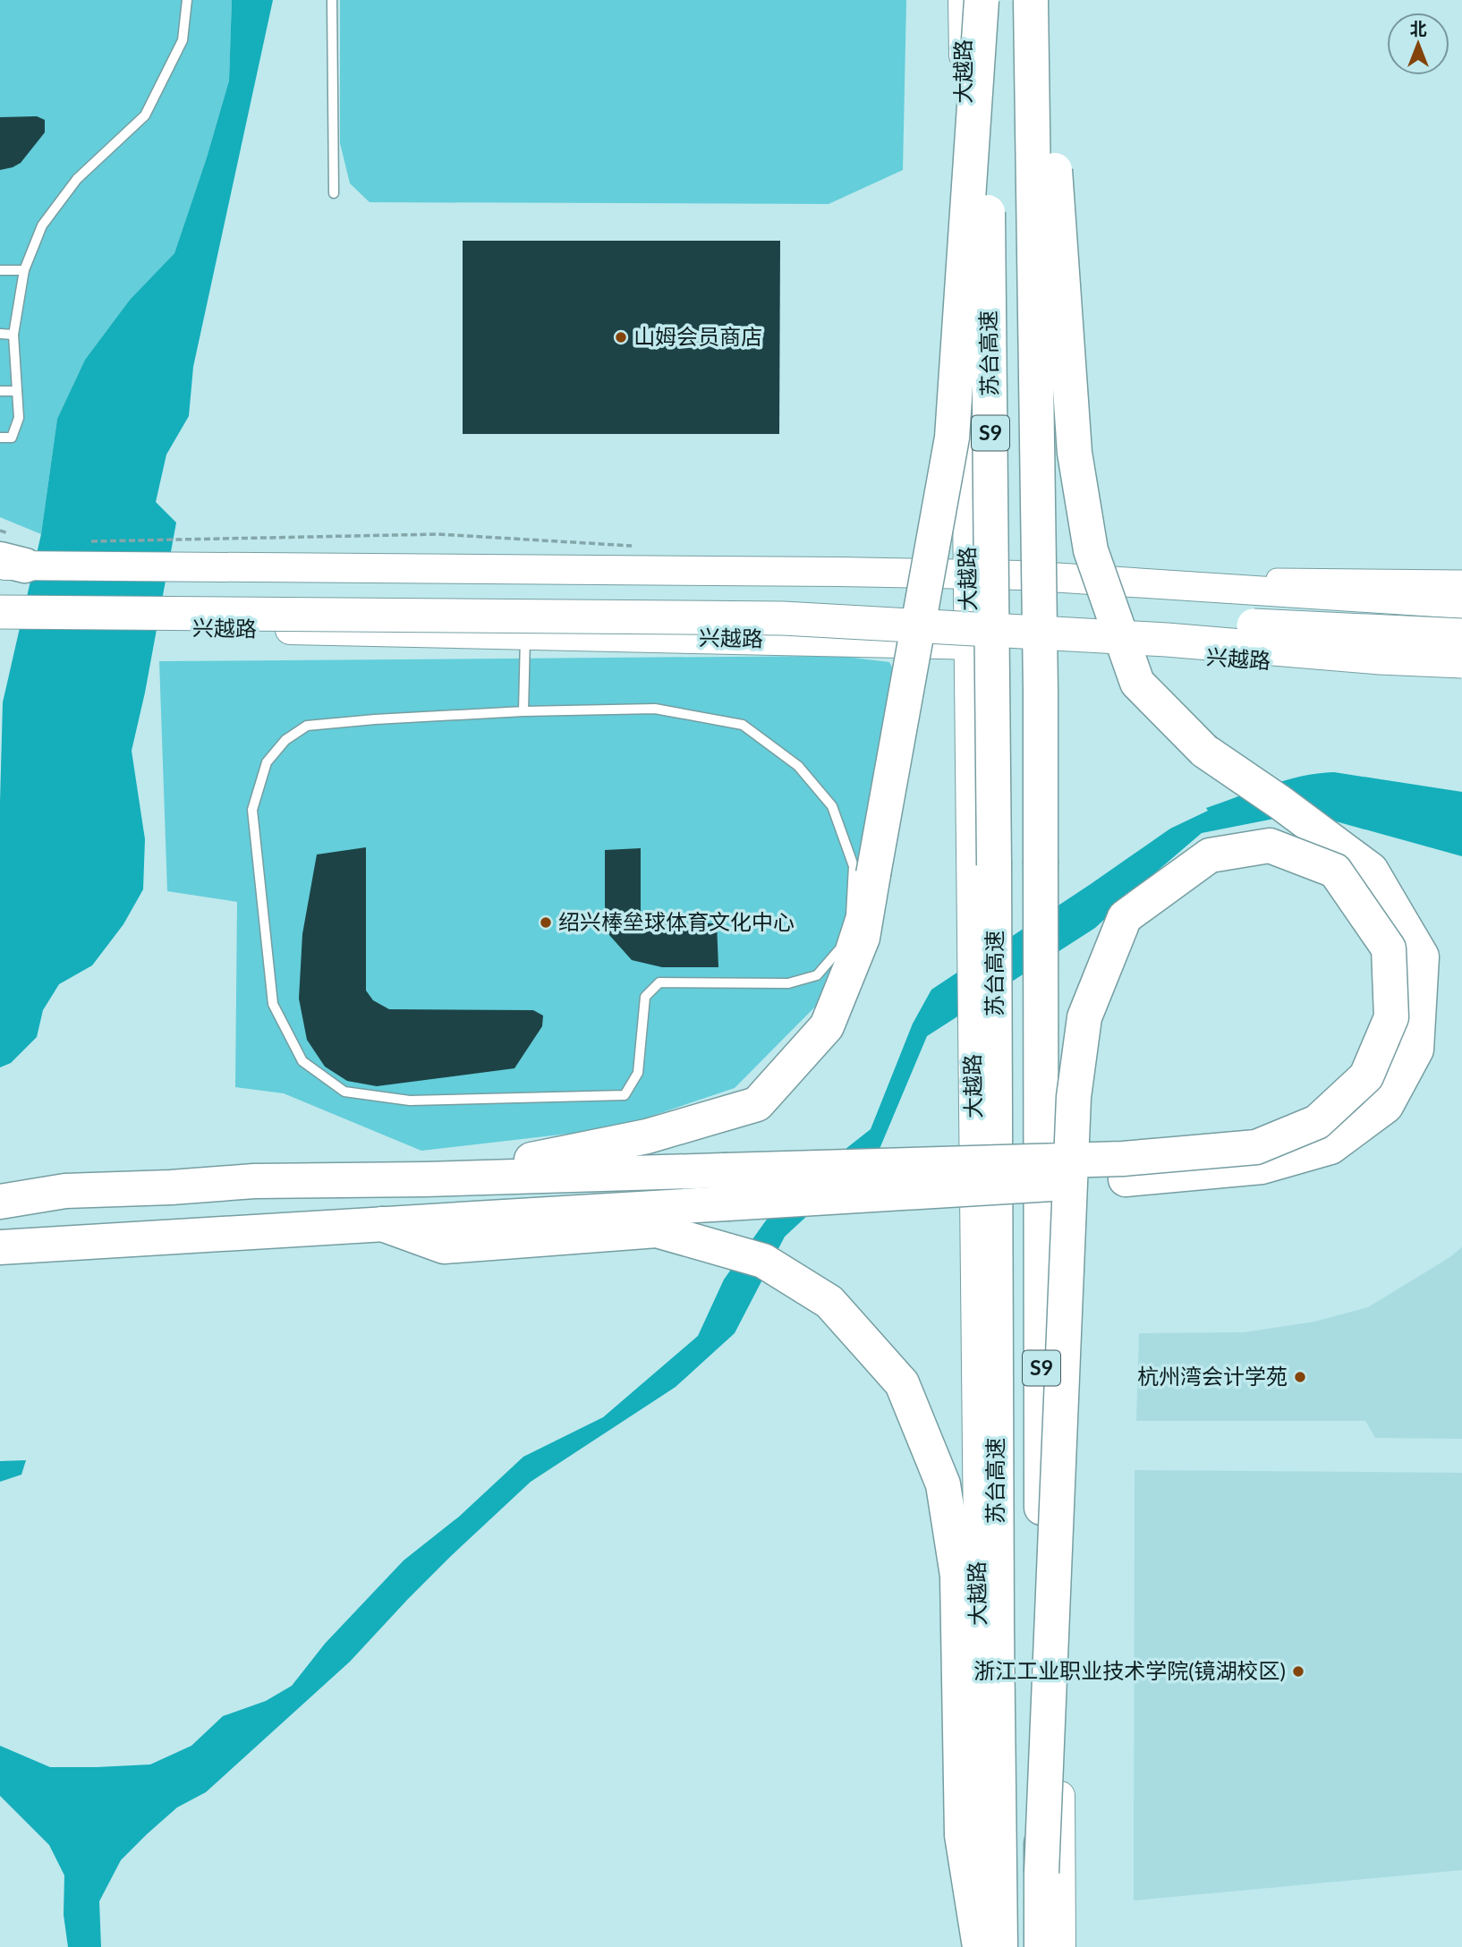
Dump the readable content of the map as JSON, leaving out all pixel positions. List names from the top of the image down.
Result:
{
  "streets": {
    "highway": ["苏台高速", "S9"],
    "main road": ["大越路", "兴越路"]
  },
  "crossings": [
    ["大越路", "兴越路"]
  ],
  "places": [
    "山姆会员商店",
    "绍兴棒垒球体育文化中心",
    "杭州湾会计学苑",
    "浙江工业职业技术学院(镜湖校区)"
  ],
  "north": "top"
}
